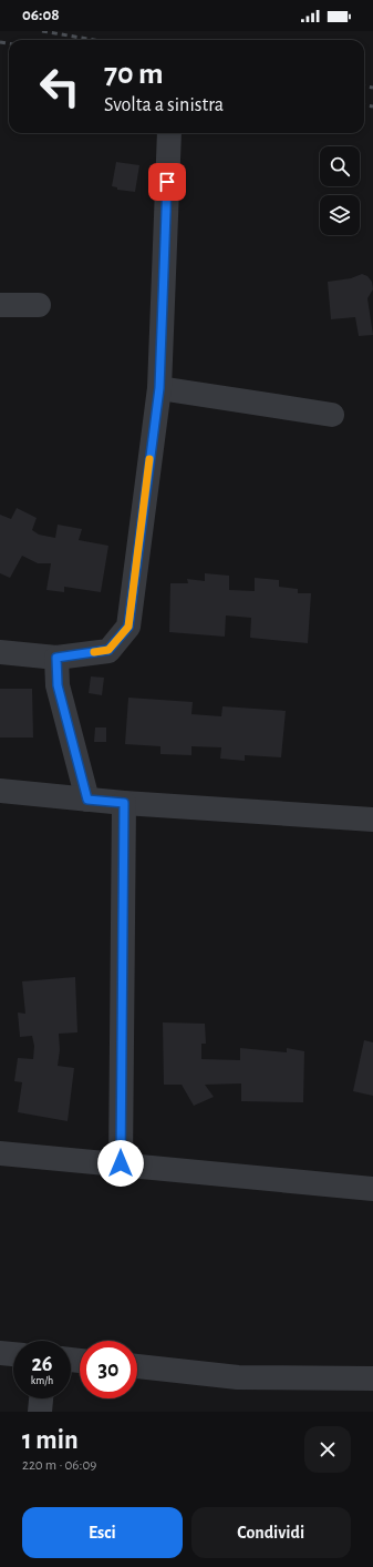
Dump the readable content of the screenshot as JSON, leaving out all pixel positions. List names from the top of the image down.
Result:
{
  "page": {
    "status": "06:08",
    "turn": ["70 m", "Svolta a sinistra"],
    "speed": "26 km/h",
    "limit": "30",
    "heading": ["1 min", "220 m · 06:09"],
    "buttons": ["Esci", "Condividi"]
  }
}
